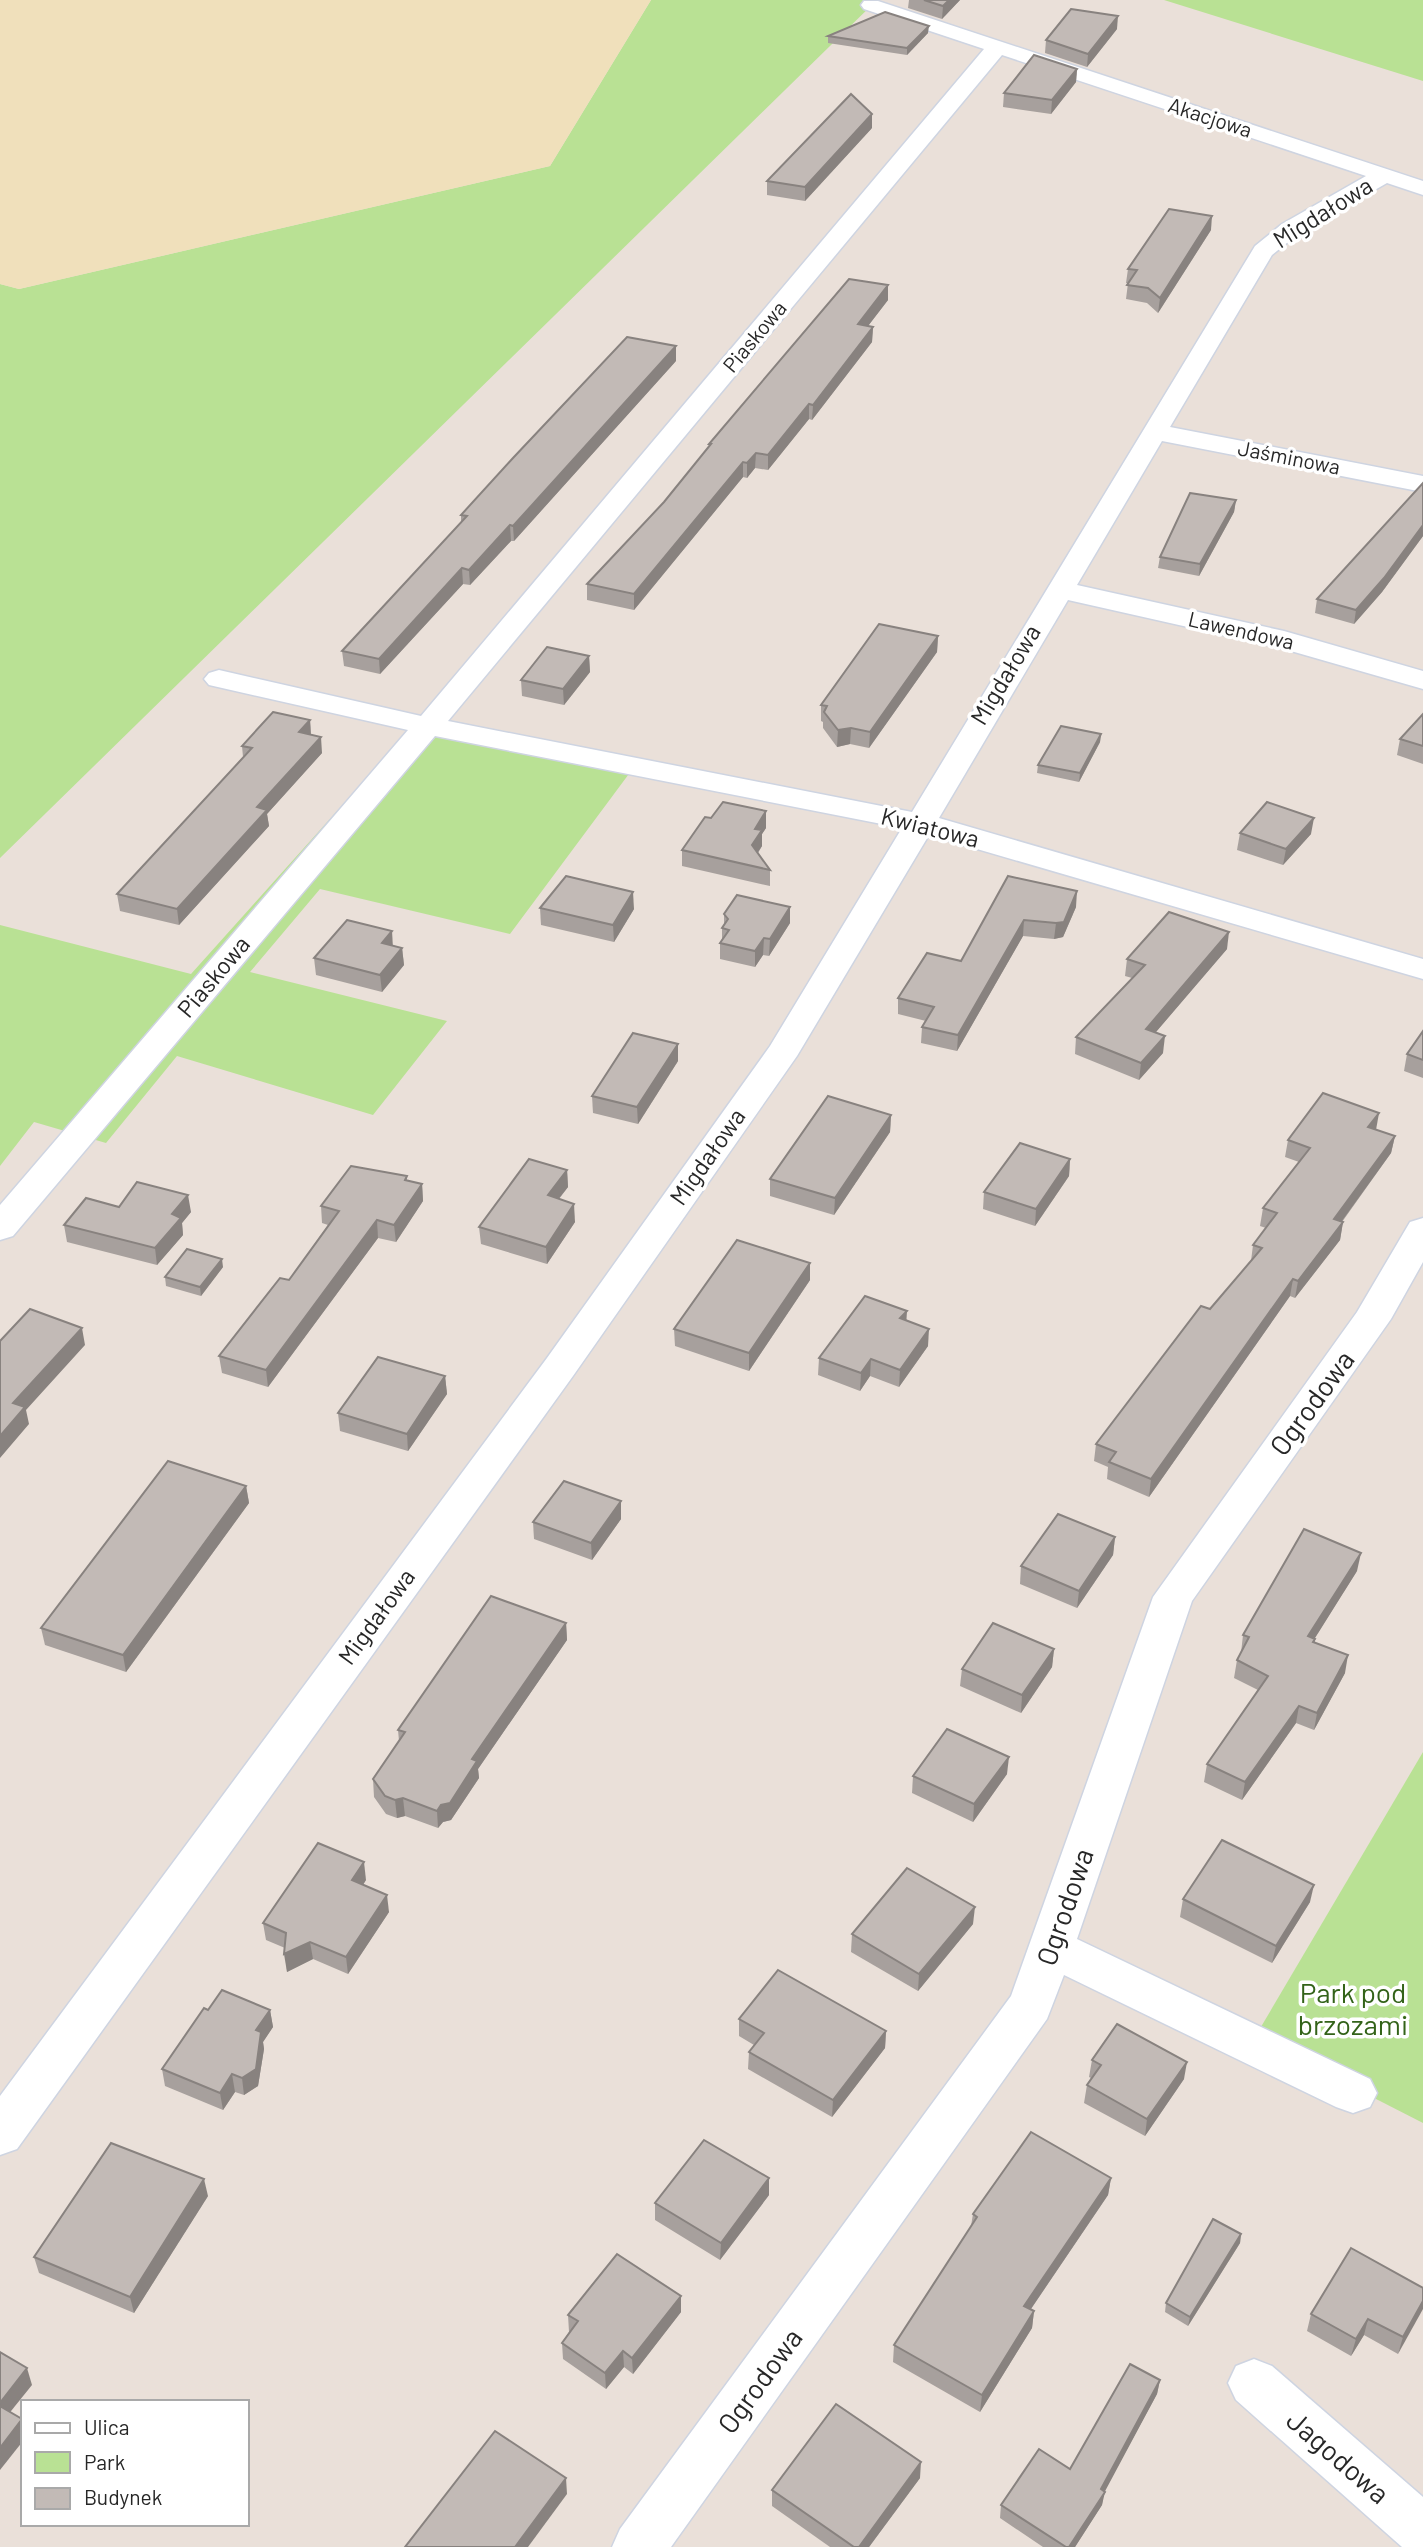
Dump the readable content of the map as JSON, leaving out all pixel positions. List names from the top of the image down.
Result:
{
  "streets": {
    "street": [
      "Akacjowa",
      "Migdałowa",
      "Piaskowa",
      "Jaśminowa",
      "Lawendowa",
      "Kwiatowa",
      "Ogrodowa",
      "Jagodowa"
    ]
  },
  "crossings": [
    ["Akacjowa", "Migdałowa"],
    ["Akacjowa", "Piaskowa"],
    ["Migdałowa", "Jaśminowa"],
    ["Migdałowa", "Lawendowa"],
    ["Migdałowa", "Kwiatowa"],
    ["Piaskowa", "Kwiatowa"]
  ],
  "parks": ["Park pod brzozami"],
  "legend": ["Ulica", "Park", "Budynek"]
}
